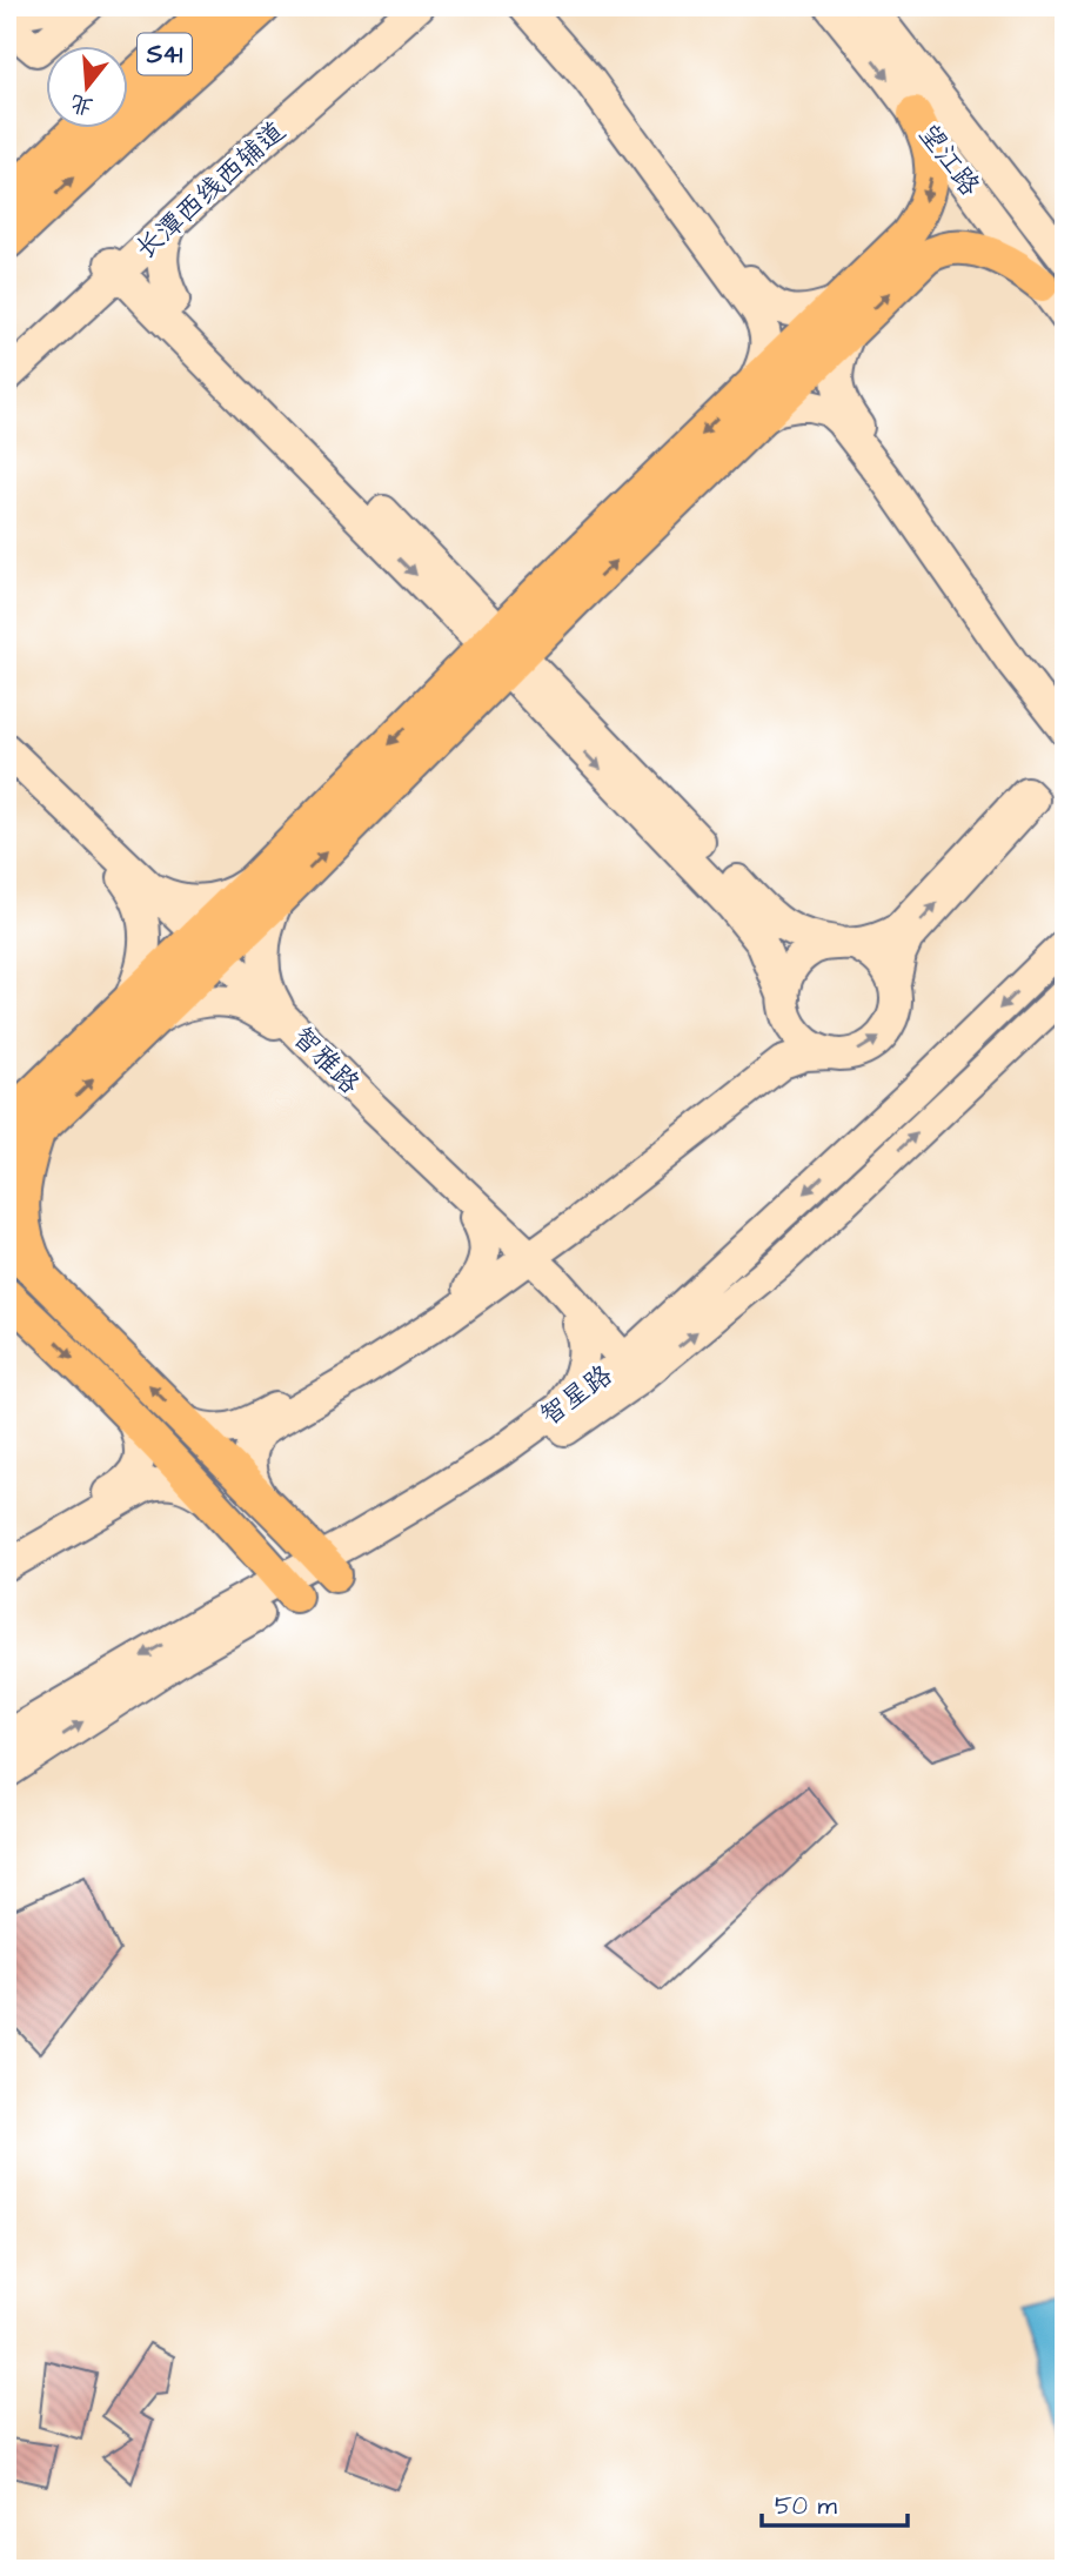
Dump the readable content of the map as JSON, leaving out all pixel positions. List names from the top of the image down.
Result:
{
  "streets": {
    "highway": ["S41"],
    "street": [
      "望江路",
      "长潭西线西辅道",
      "智雅路",
      "智星路"
    ]
  },
  "crossings": [
    ["智雅路", "智星路"]
  ],
  "scale_bar": "50 m",
  "north": "bottom"
}
